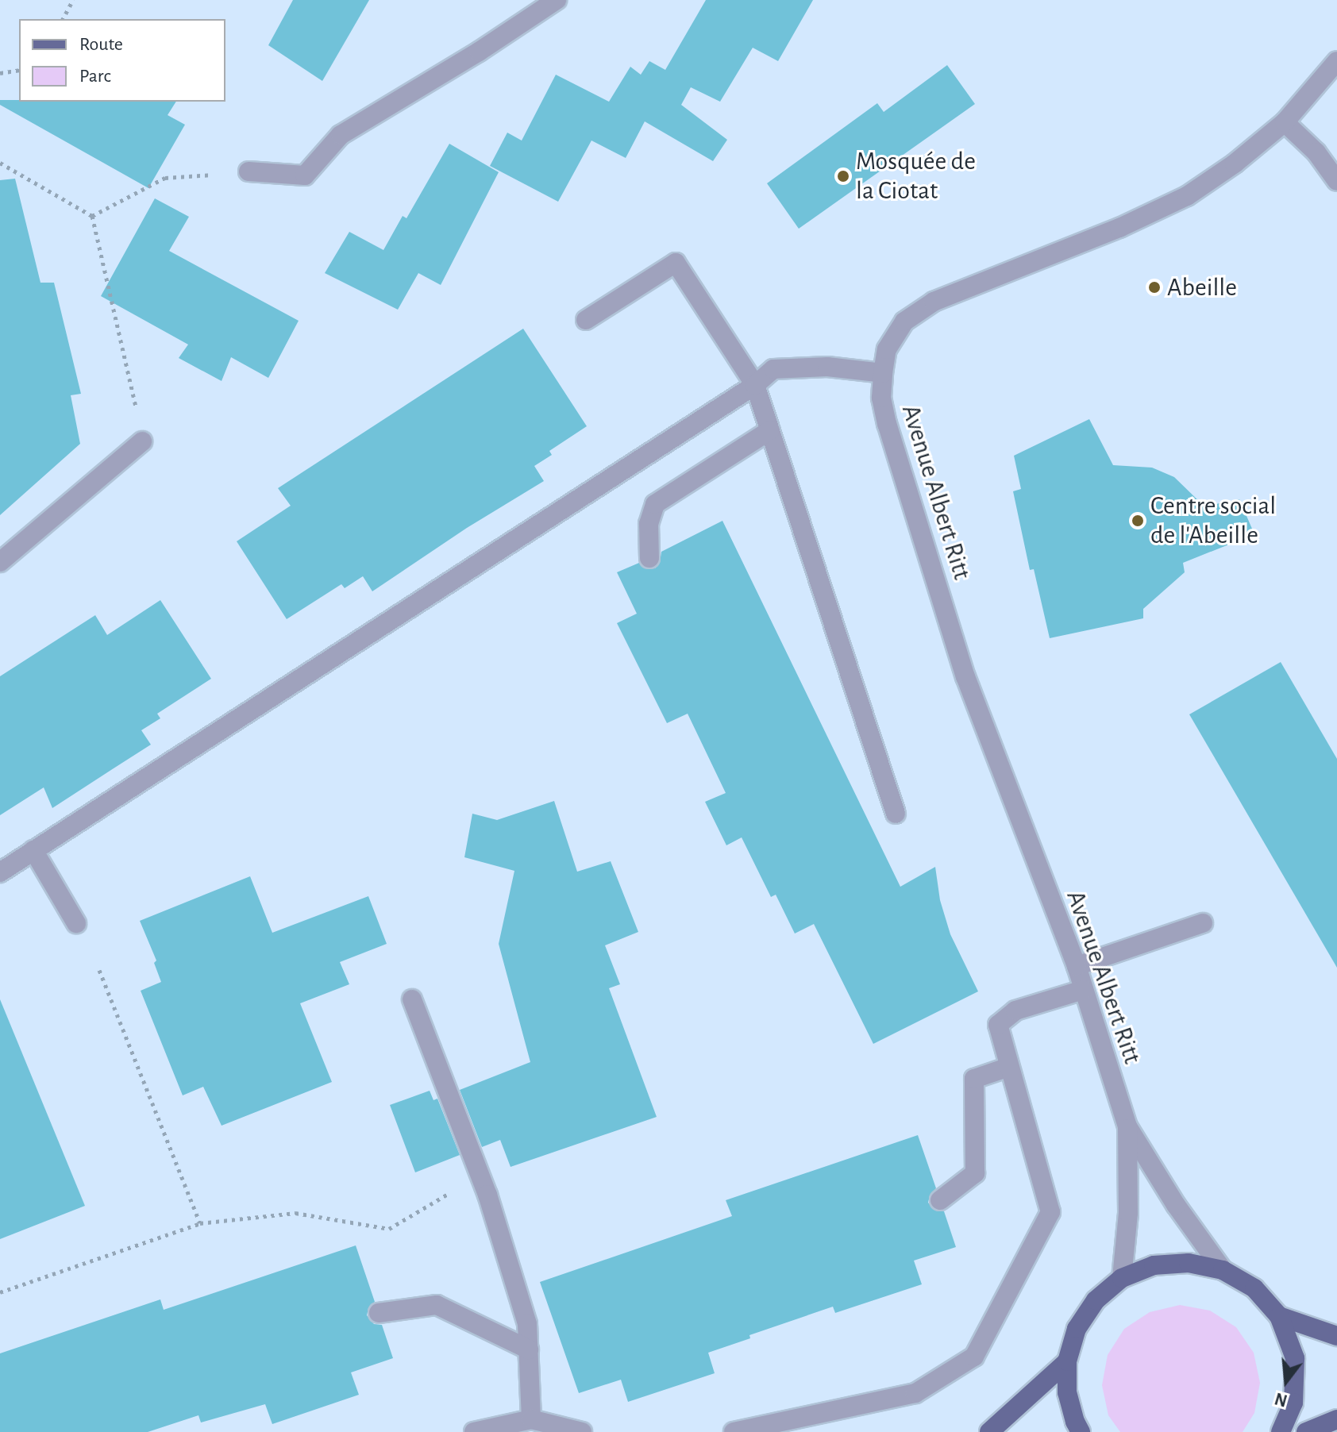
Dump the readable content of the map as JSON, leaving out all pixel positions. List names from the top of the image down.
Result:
{
  "streets": {
    "street": ["Avenue Albert Ritt"]
  },
  "places": ["Mosquée de la Ciotat", "Abeille", "Centre social de l'Abeille"],
  "legend": ["Route", "Parc"],
  "north": "bottom"
}
